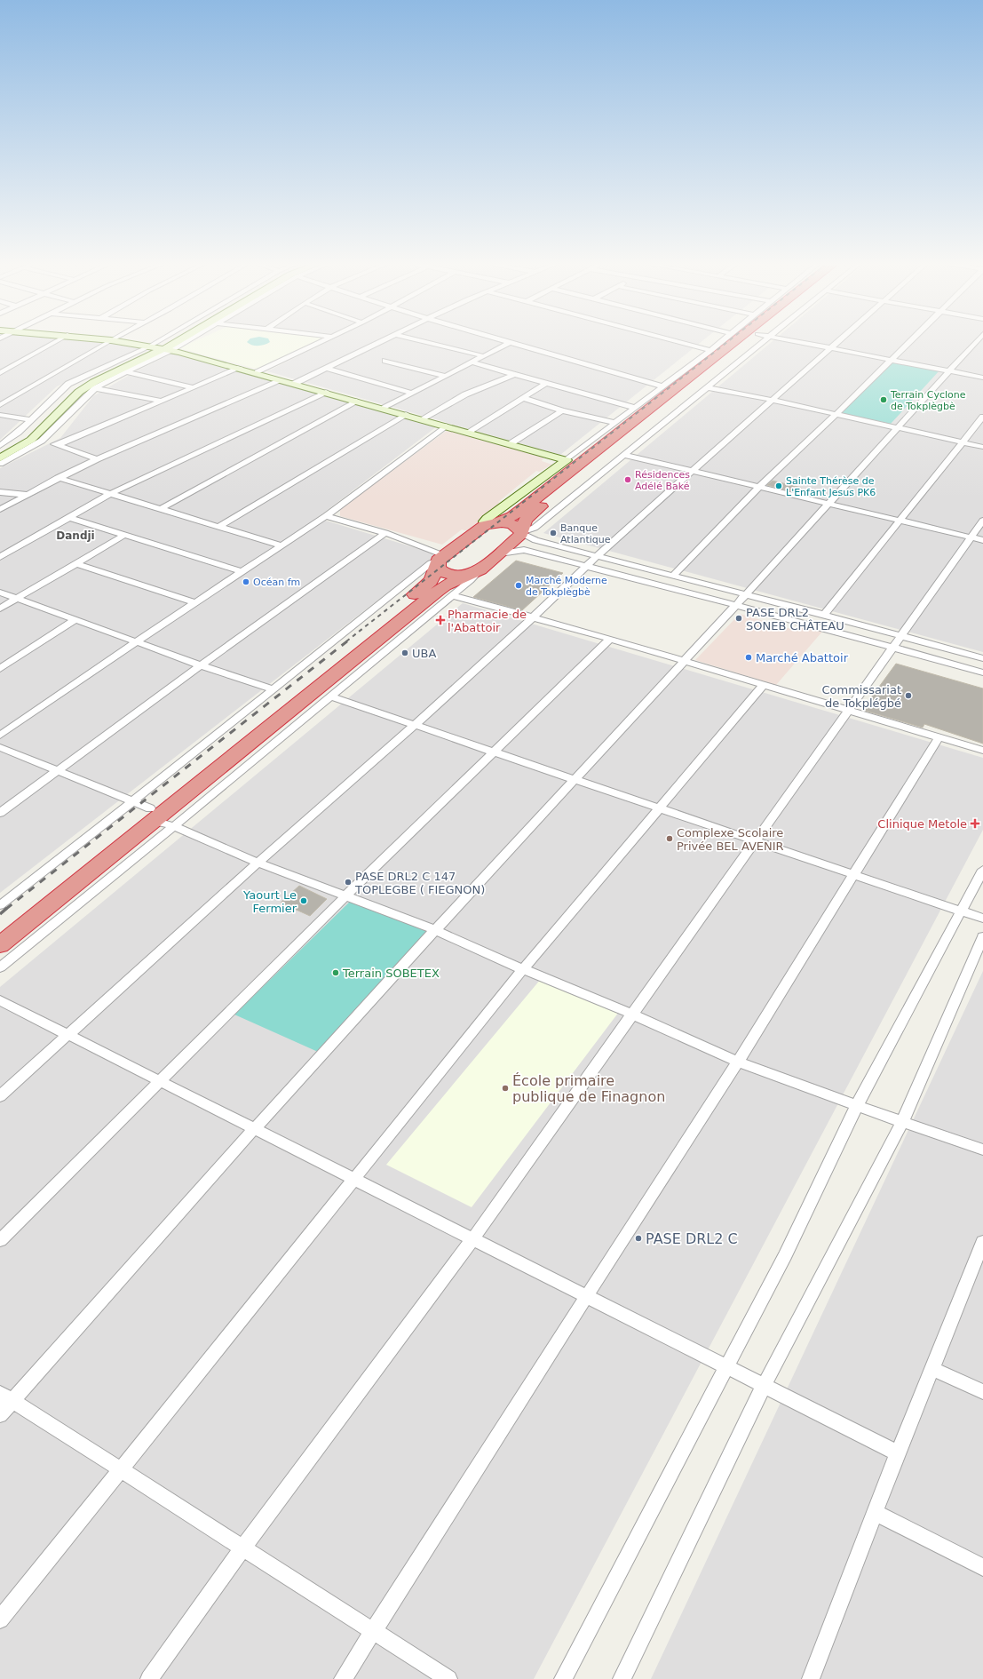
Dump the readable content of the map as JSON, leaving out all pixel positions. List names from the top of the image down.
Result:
{
  "districts": ["Dandji"],
  "places": {
    "other": [
      "Terrain Cyclone de Tokplègbè",
      "Résidences Adélé Baké",
      "Sainte Thérèse de L'Enfant Jesus PK6",
      "Banque Atlantique",
      "Océan fm",
      "Marché Moderne de Tokplègbè",
      "PASE DRL2 SONEB CHÂTEAU",
      "UBA",
      "Marché Abattoir",
      "Commissariat de Tokplégbé",
      "Complexe Scolaire Privée BEL AVENIR",
      "PASE DRL2 C 147 TOPLEGBE ( FIEGNON)",
      "Yaourt Le Fermier",
      "Terrain SOBETEX",
      "École primaire publique de Finagnon",
      "PASE DRL2 C"
    ],
    "health": ["Pharmacie de l'Abattoir", "Clinique Metole"]
  }
}
